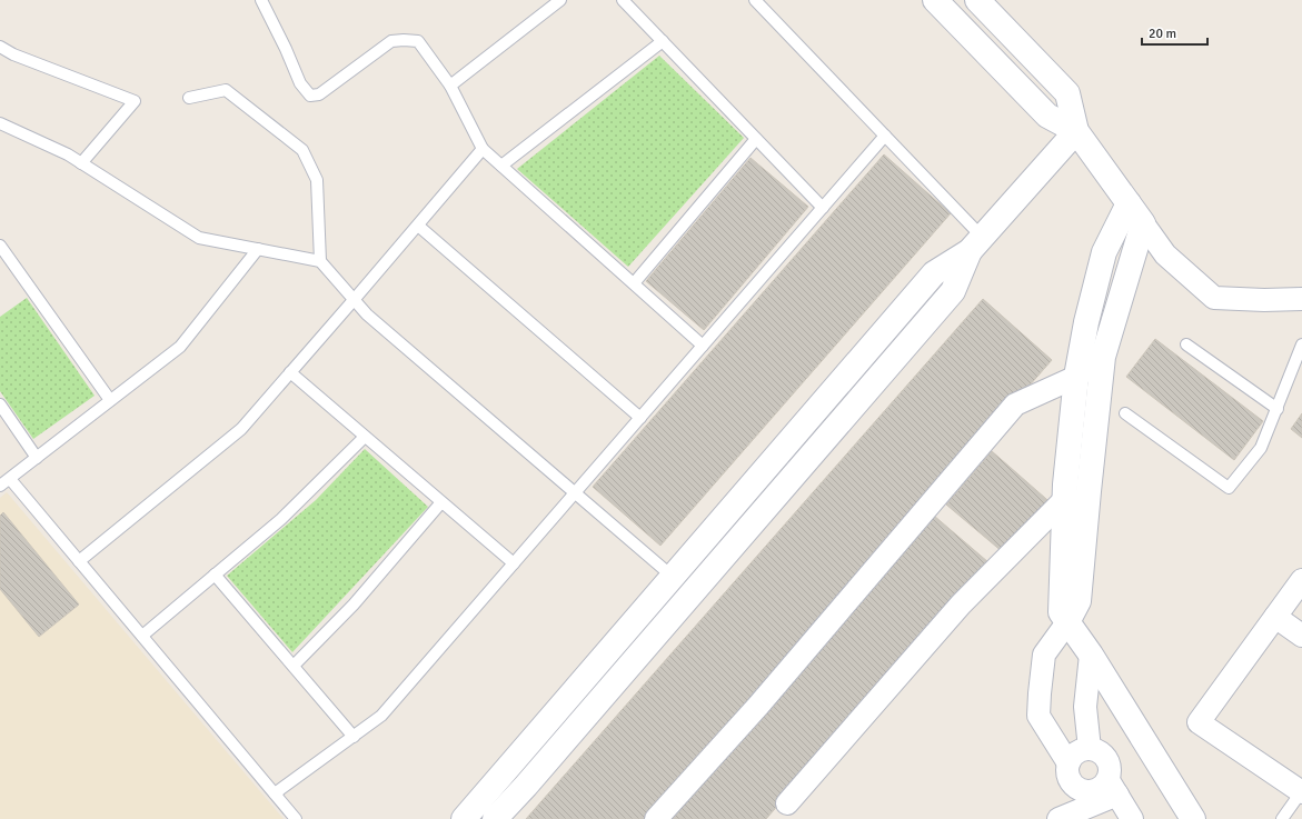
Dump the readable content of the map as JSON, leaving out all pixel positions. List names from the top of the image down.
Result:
{
  "scale_bar": "20 m"
}
